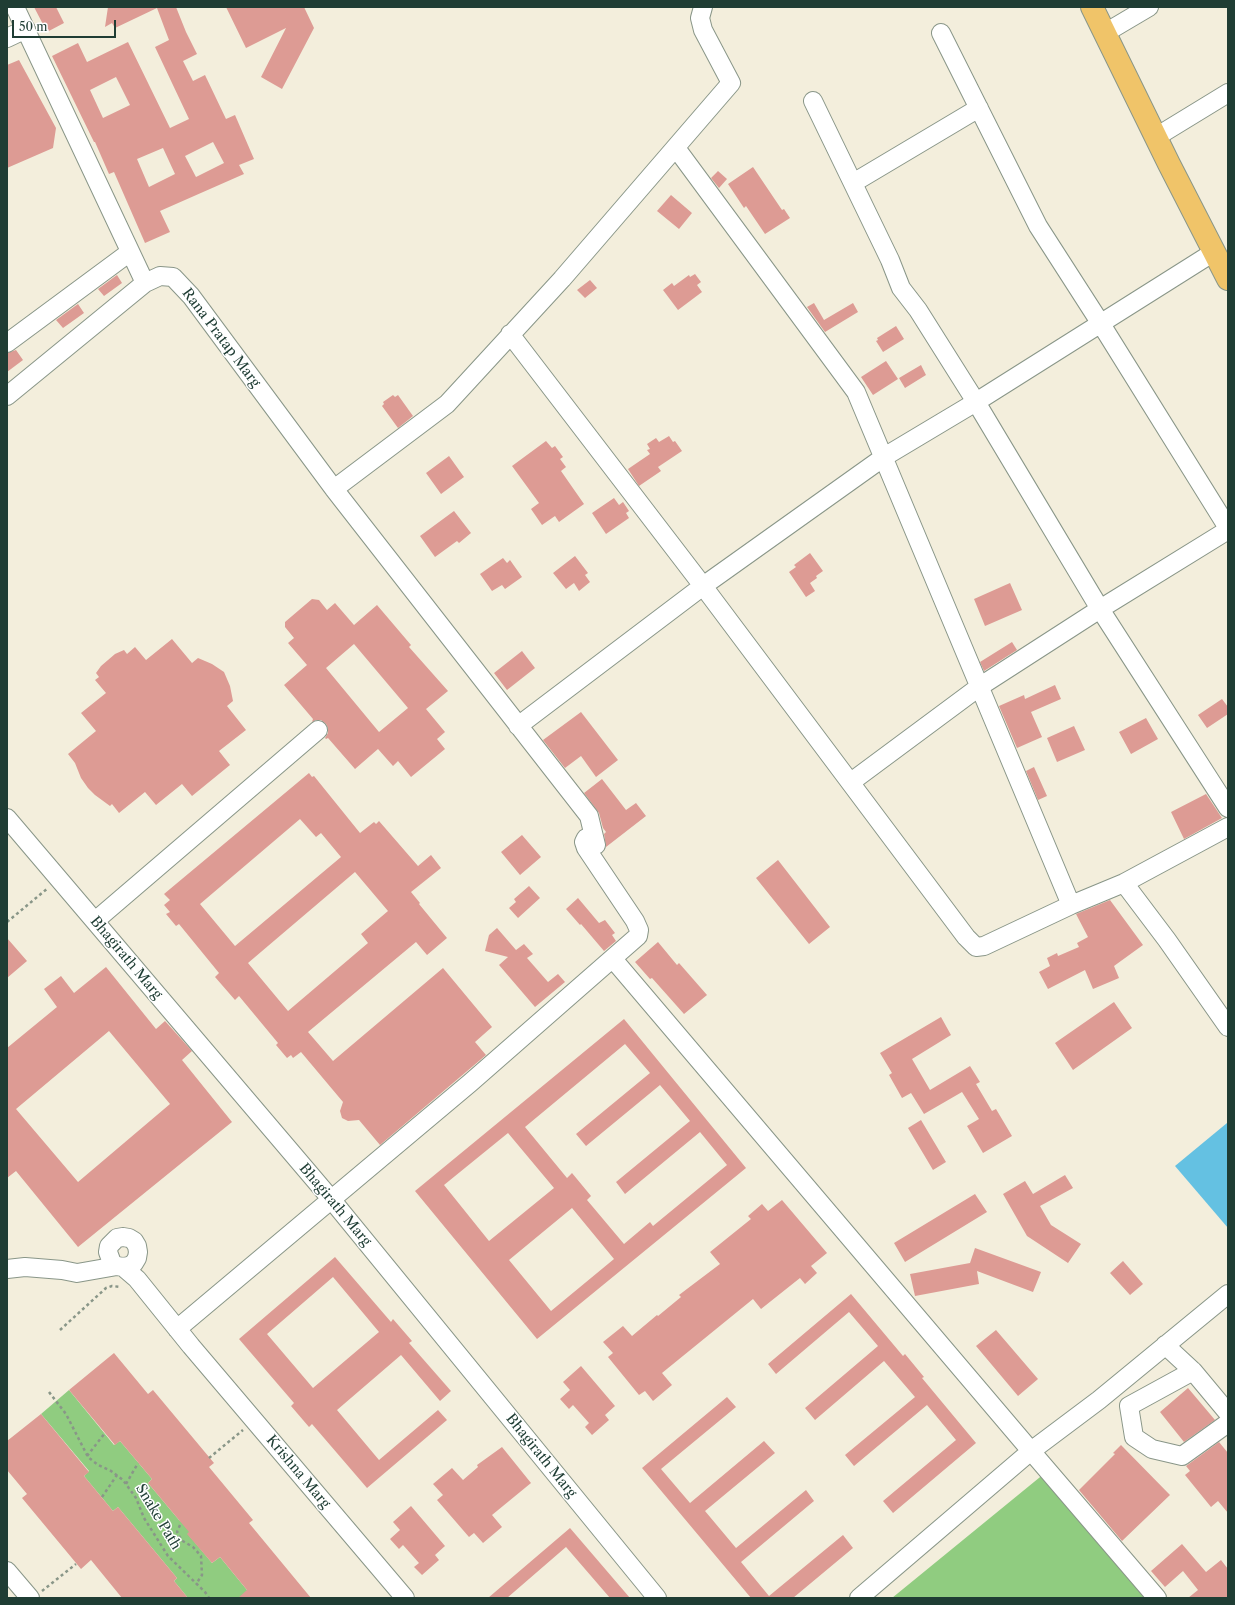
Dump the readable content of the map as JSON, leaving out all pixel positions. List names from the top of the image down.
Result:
{
  "streets": {
    "street": ["Rana Pratap Marg", "Bhagirath Marg", "Krishna Marg"],
    "path": ["Snake Path"]
  },
  "scale_bar": "50 m"
}
